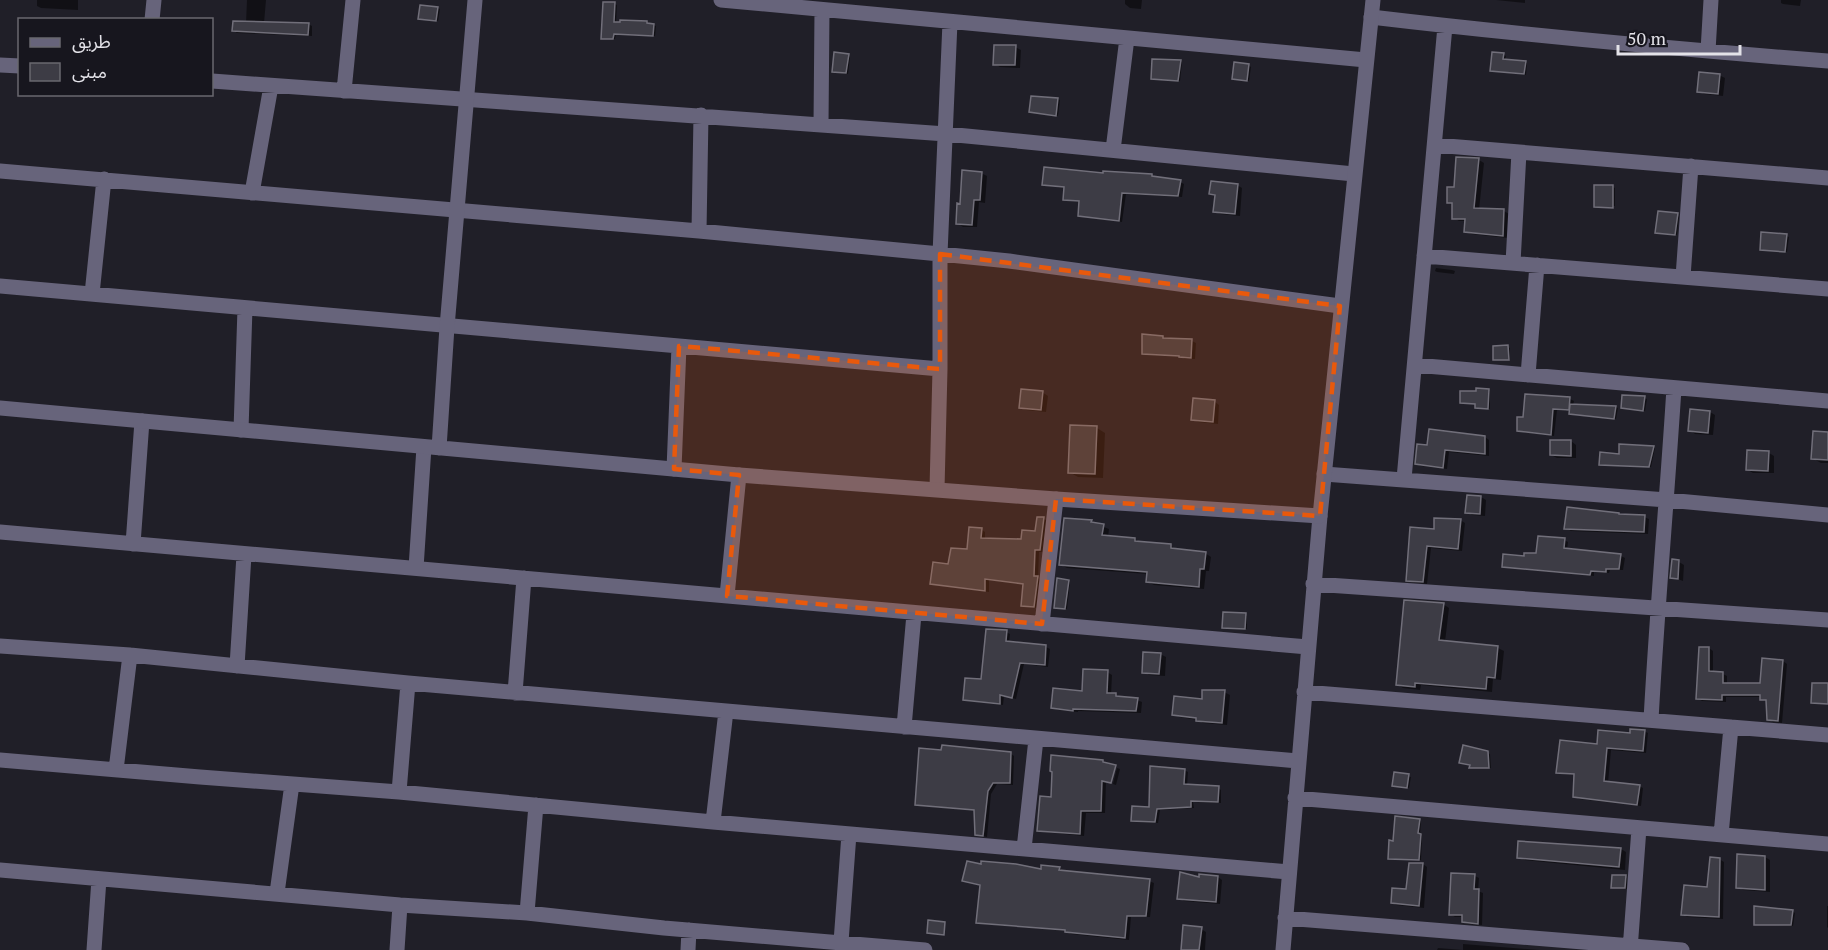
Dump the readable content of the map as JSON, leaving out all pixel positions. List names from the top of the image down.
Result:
{
  "legend": ["طريق", "مبنى"],
  "scale_bar": "50 m"
}
